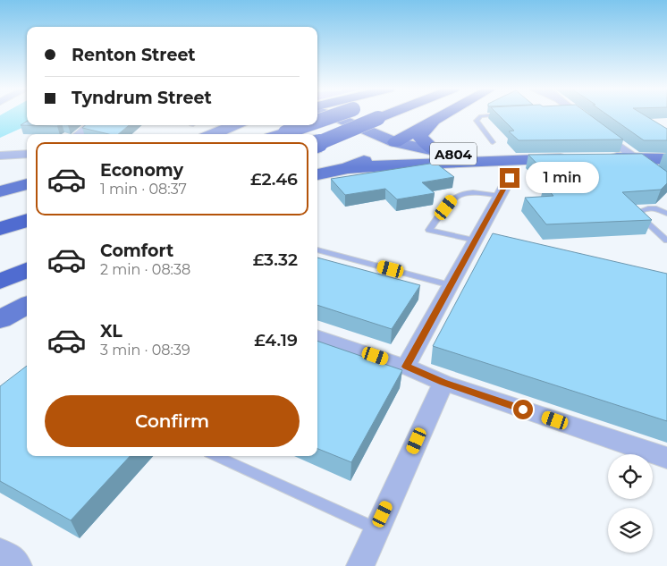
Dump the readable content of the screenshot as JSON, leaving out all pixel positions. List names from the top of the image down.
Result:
{
  "streets": {
    "main road": ["A804"]
  },
  "page": {
    "banner": ["Renton Street", "Tyndrum Street"],
    "list": [
      {
        "name": "Economy",
        "note": "1 min · 08:37",
        "value": "£2.46"
      },
      {
        "name": "Comfort",
        "note": "2 min · 08:38",
        "value": "£3.32"
      },
      {
        "name": "XL",
        "note": "3 min · 08:39",
        "value": "£4.19"
      }
    ],
    "bubble": "1 min",
    "buttons": "Confirm"
  }
}
